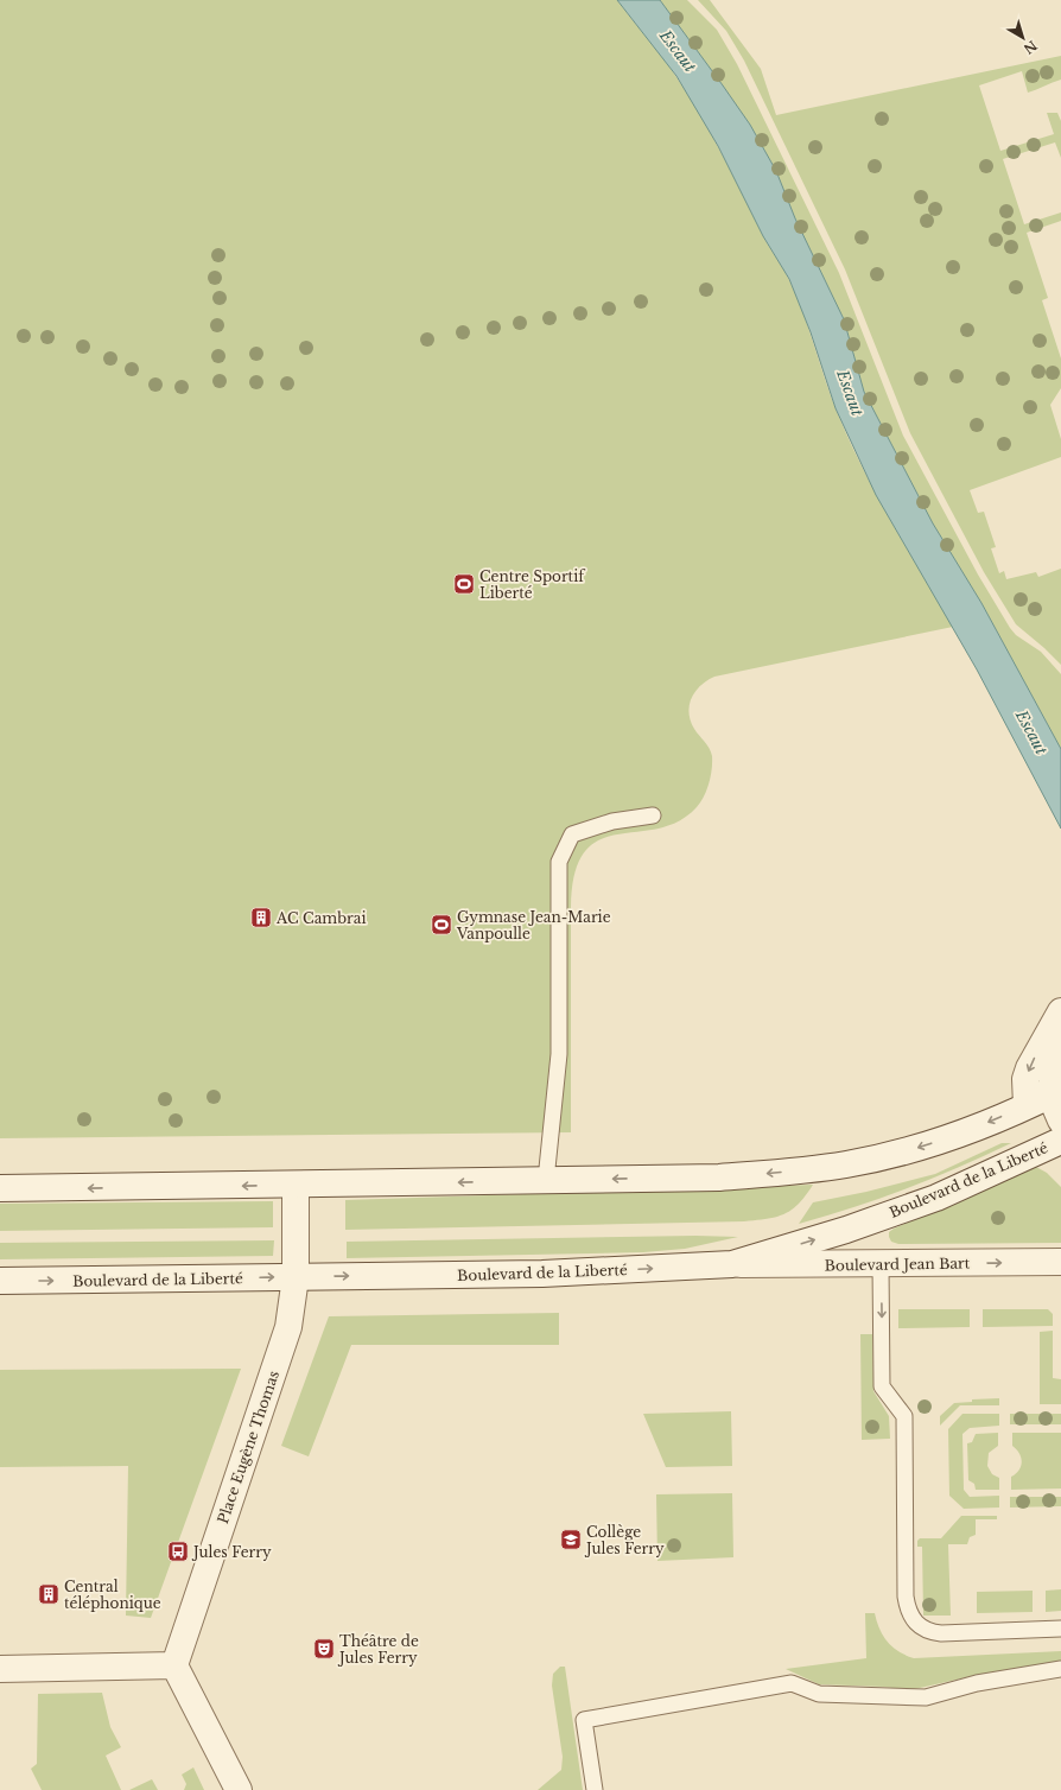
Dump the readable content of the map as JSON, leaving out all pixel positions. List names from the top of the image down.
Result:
{
  "streets": {
    "main road": ["Boulevard de la Liberté", "Boulevard Jean Bart", "Place Eugène Thomas"]
  },
  "crossings": [
    ["Boulevard de la Liberté", "Boulevard Jean Bart"],
    ["Boulevard de la Liberté", "Place Eugène Thomas"]
  ],
  "water": ["Escaut"],
  "places": {
    "sports": ["Centre Sportif Liberté", "Gymnase Jean-Marie Vanpoulle"],
    "building": ["AC Cambrai", "Central téléphonique"],
    "school or university": ["Collège Jules Ferry"],
    "bus stop": ["Jules Ferry"],
    "theatre": ["Théâtre de Jules Ferry"]
  },
  "north": "bottom right"
}
